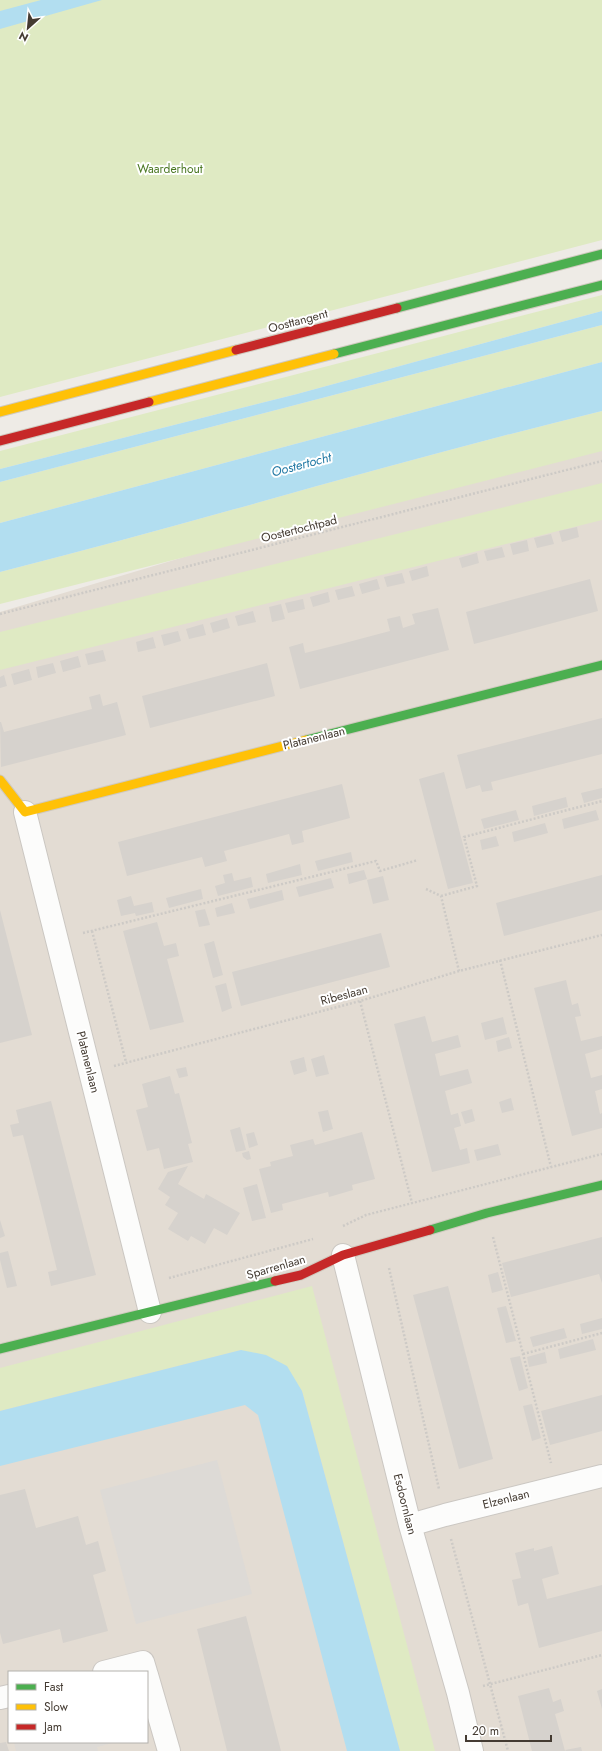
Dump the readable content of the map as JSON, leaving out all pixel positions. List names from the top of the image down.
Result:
{
  "streets": {
    "street": [
      "Oosttangent",
      "Platanenlaan",
      "Sparrenlaan",
      "Elzenlaan",
      "Esdoornlaan"
    ],
    "path": ["Oostertochtpad", "Ribeslaan"]
  },
  "crossings": [
    ["Platanenlaan", "Ribeslaan"],
    ["Platanenlaan", "Sparrenlaan"],
    ["Sparrenlaan", "Esdoornlaan"],
    ["Elzenlaan", "Esdoornlaan"]
  ],
  "water": ["Oostertocht"],
  "parks": ["Waarderhout"],
  "legend": ["Fast", "Slow", "Jam"],
  "scale_bar": "20 m",
  "north": "bottom left"
}
